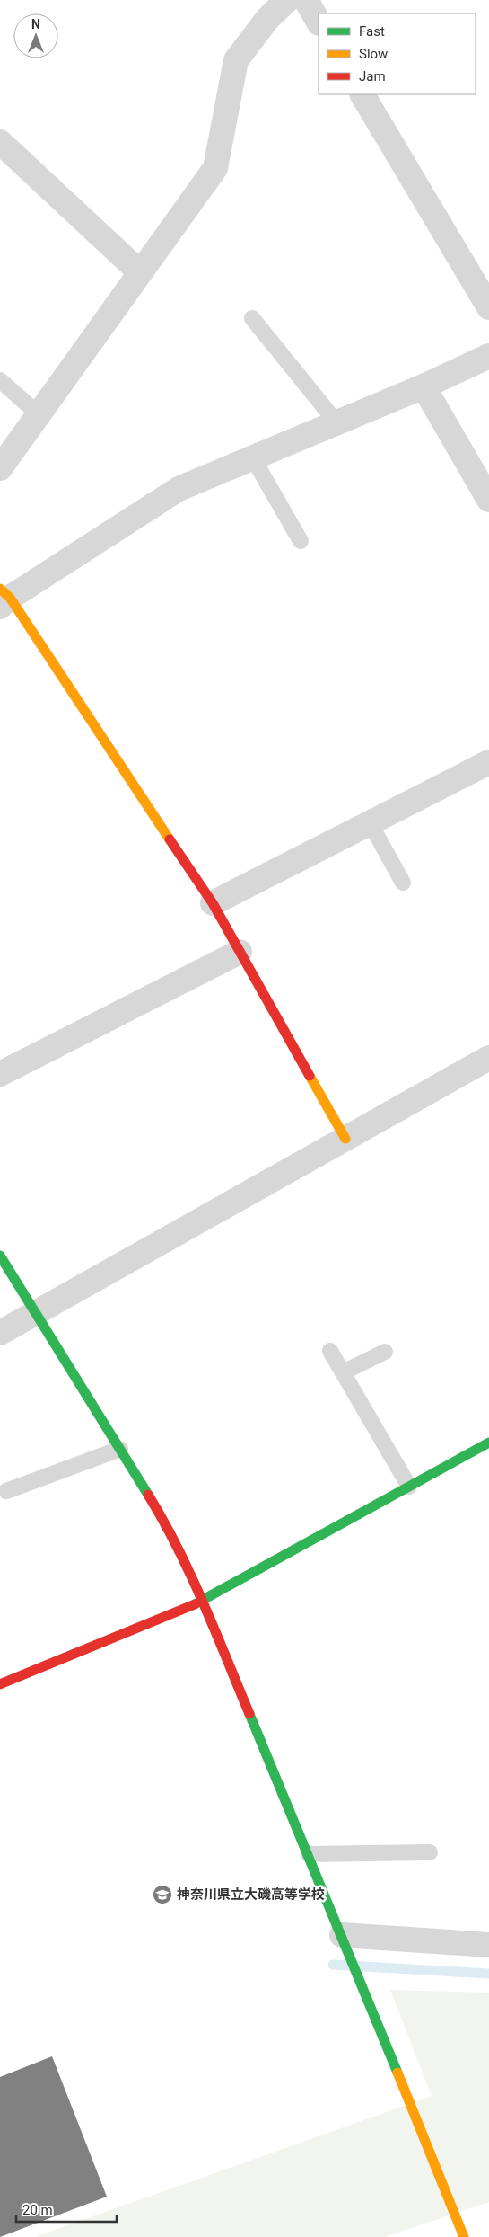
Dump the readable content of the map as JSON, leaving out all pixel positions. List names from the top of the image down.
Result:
{
  "places": {
    "school or university": ["神奈川県立大磯高等学校"]
  },
  "legend": ["Fast", "Slow", "Jam"],
  "scale_bar": "20 m",
  "north": "top"
}
